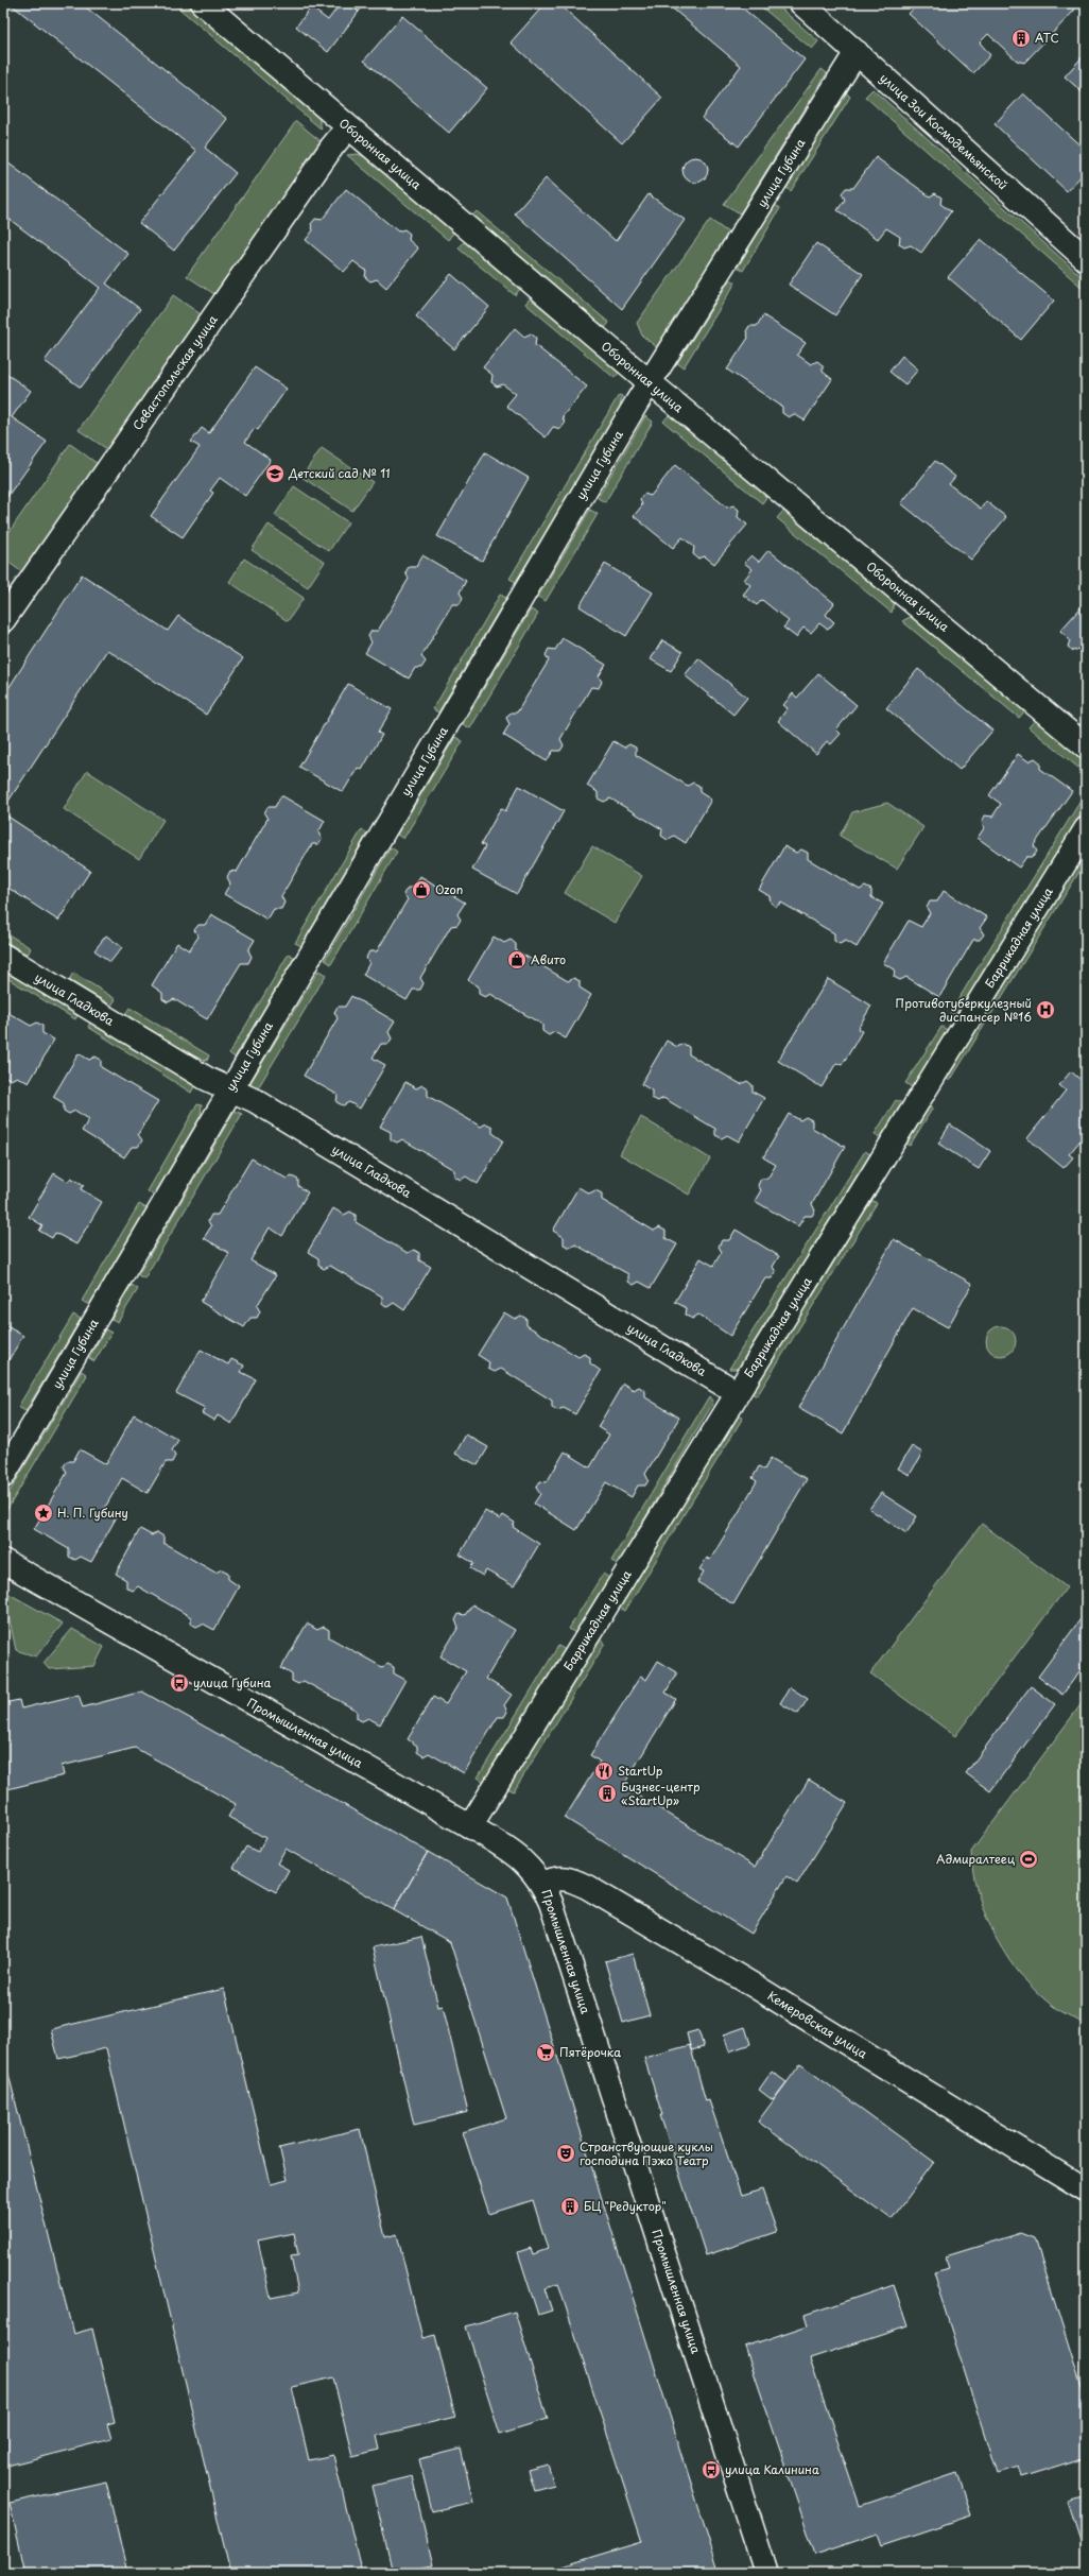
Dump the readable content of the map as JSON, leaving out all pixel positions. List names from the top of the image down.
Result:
{
  "streets": {
    "street": [
      "улица Зои Космодемьянской",
      "Оборонная улица",
      "улица Губина",
      "Севастопольская улица",
      "Баррикадная улица",
      "улица Гладкова",
      "Промышленная улица",
      "Кемеровская улица"
    ]
  },
  "crossings": [
    ["улица Зои Космодемьянской", "улица Губина"],
    ["Оборонная улица", "улица Губина"],
    ["Оборонная улица", "Севастопольская улица"],
    ["улица Губина", "улица Гладкова"],
    ["Баррикадная улица", "улица Гладкова"],
    ["Баррикадная улица", "Промышленная улица"],
    ["Промышленная улица", "Кемеровская улица"]
  ],
  "places": {
    "building": ["АТС", "Бизнес-центр «StartUp»", "БЦ \"Редуктор\""],
    "school or university": ["Детский сад № 11"],
    "shop": ["Ozon", "Авито"],
    "hospital": ["Противотуберкулезный диспансер №16"],
    "place": ["Н. П. Губину"],
    "bus stop": ["улица Губина", "улица Калинина"],
    "restaurant": ["StartUp"],
    "sports": ["Адмиралтеец"],
    "supermarket": ["Пятёрочка"],
    "theatre": ["Странствующие куклы господина Пэжо Театр"]
  }
}
